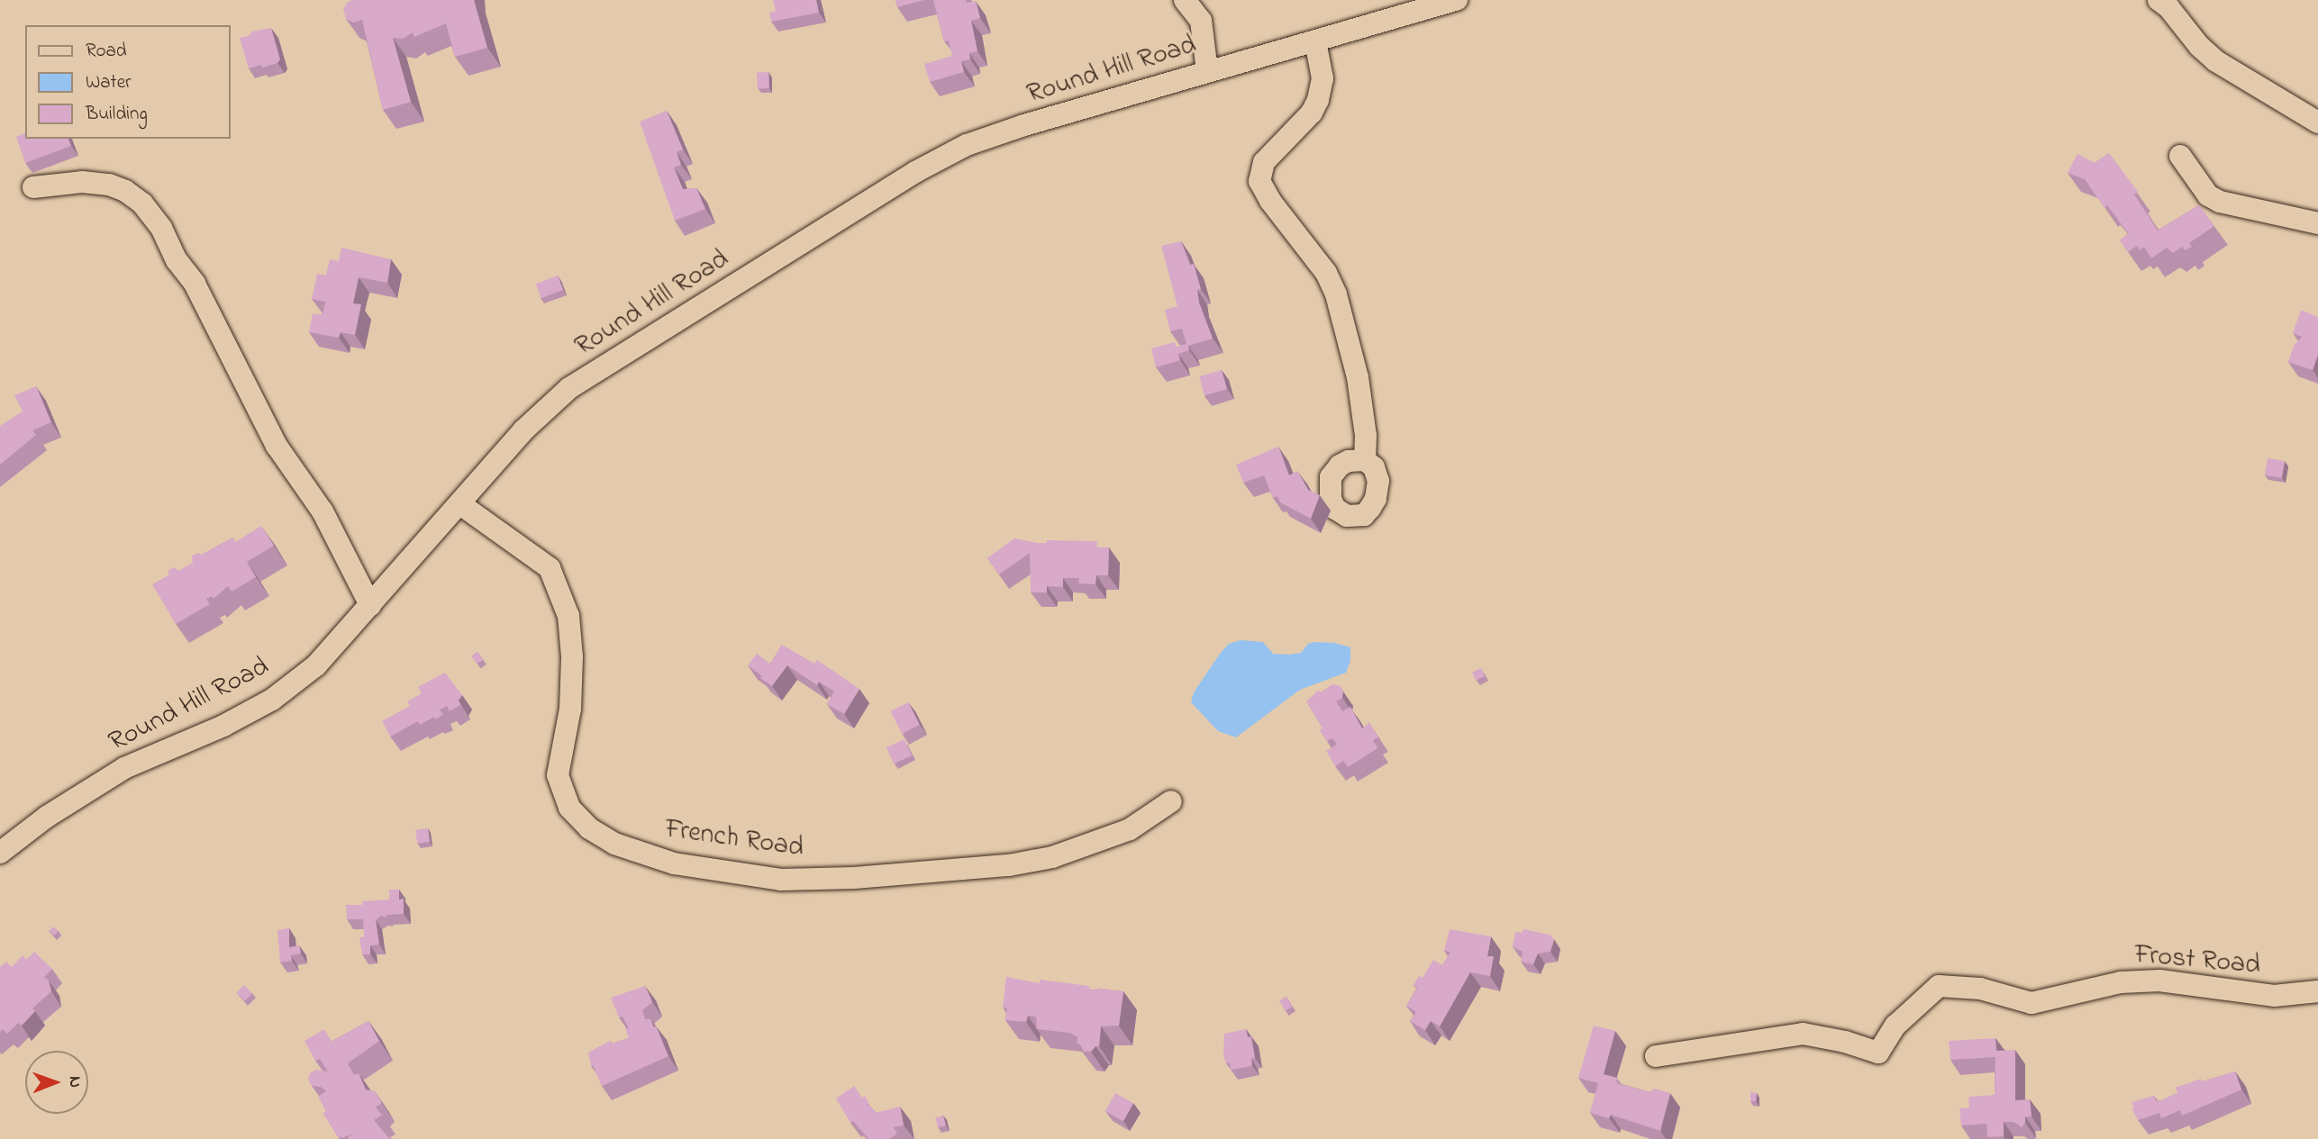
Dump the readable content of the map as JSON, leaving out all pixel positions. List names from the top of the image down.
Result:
{
  "streets": {
    "street": ["Round Hill Road", "French Road", "Frost Road"]
  },
  "crossings": [
    ["Round Hill Road", "French Road"]
  ],
  "legend": ["Road", "Water", "Building"],
  "north": "right"
}
